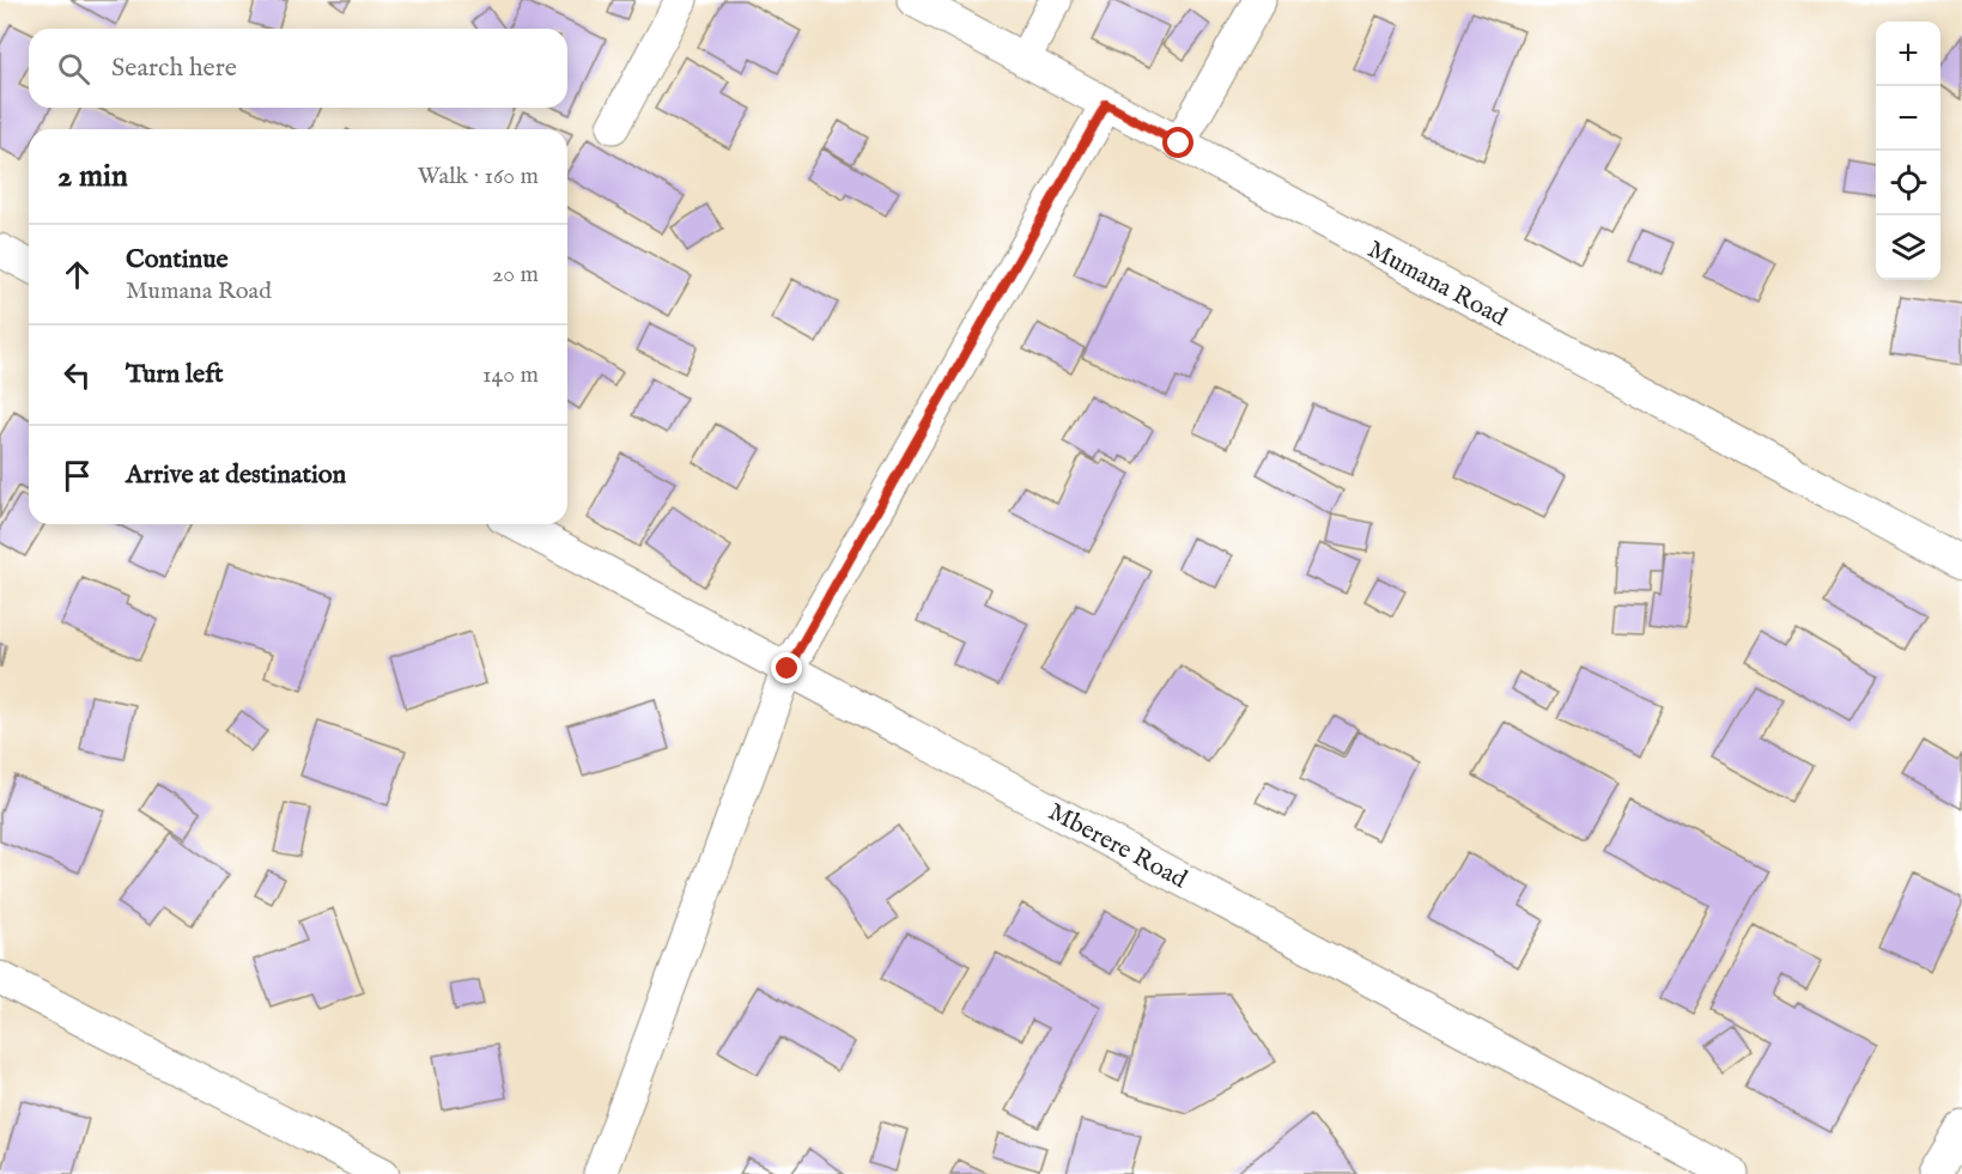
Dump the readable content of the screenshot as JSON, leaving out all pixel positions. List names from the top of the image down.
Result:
{
  "streets": {
    "street": ["Mumana Road", "Mberere Road"]
  },
  "page": {
    "map_buttons": ["+", "−"],
    "search": "Search here",
    "heading": ["2 min", "Walk · 160 m"],
    "list": [
      ["Continue", "Mumana Road", "20 m"],
      ["Turn left", "140 m"],
      "Arrive at destination"
    ]
  }
}
